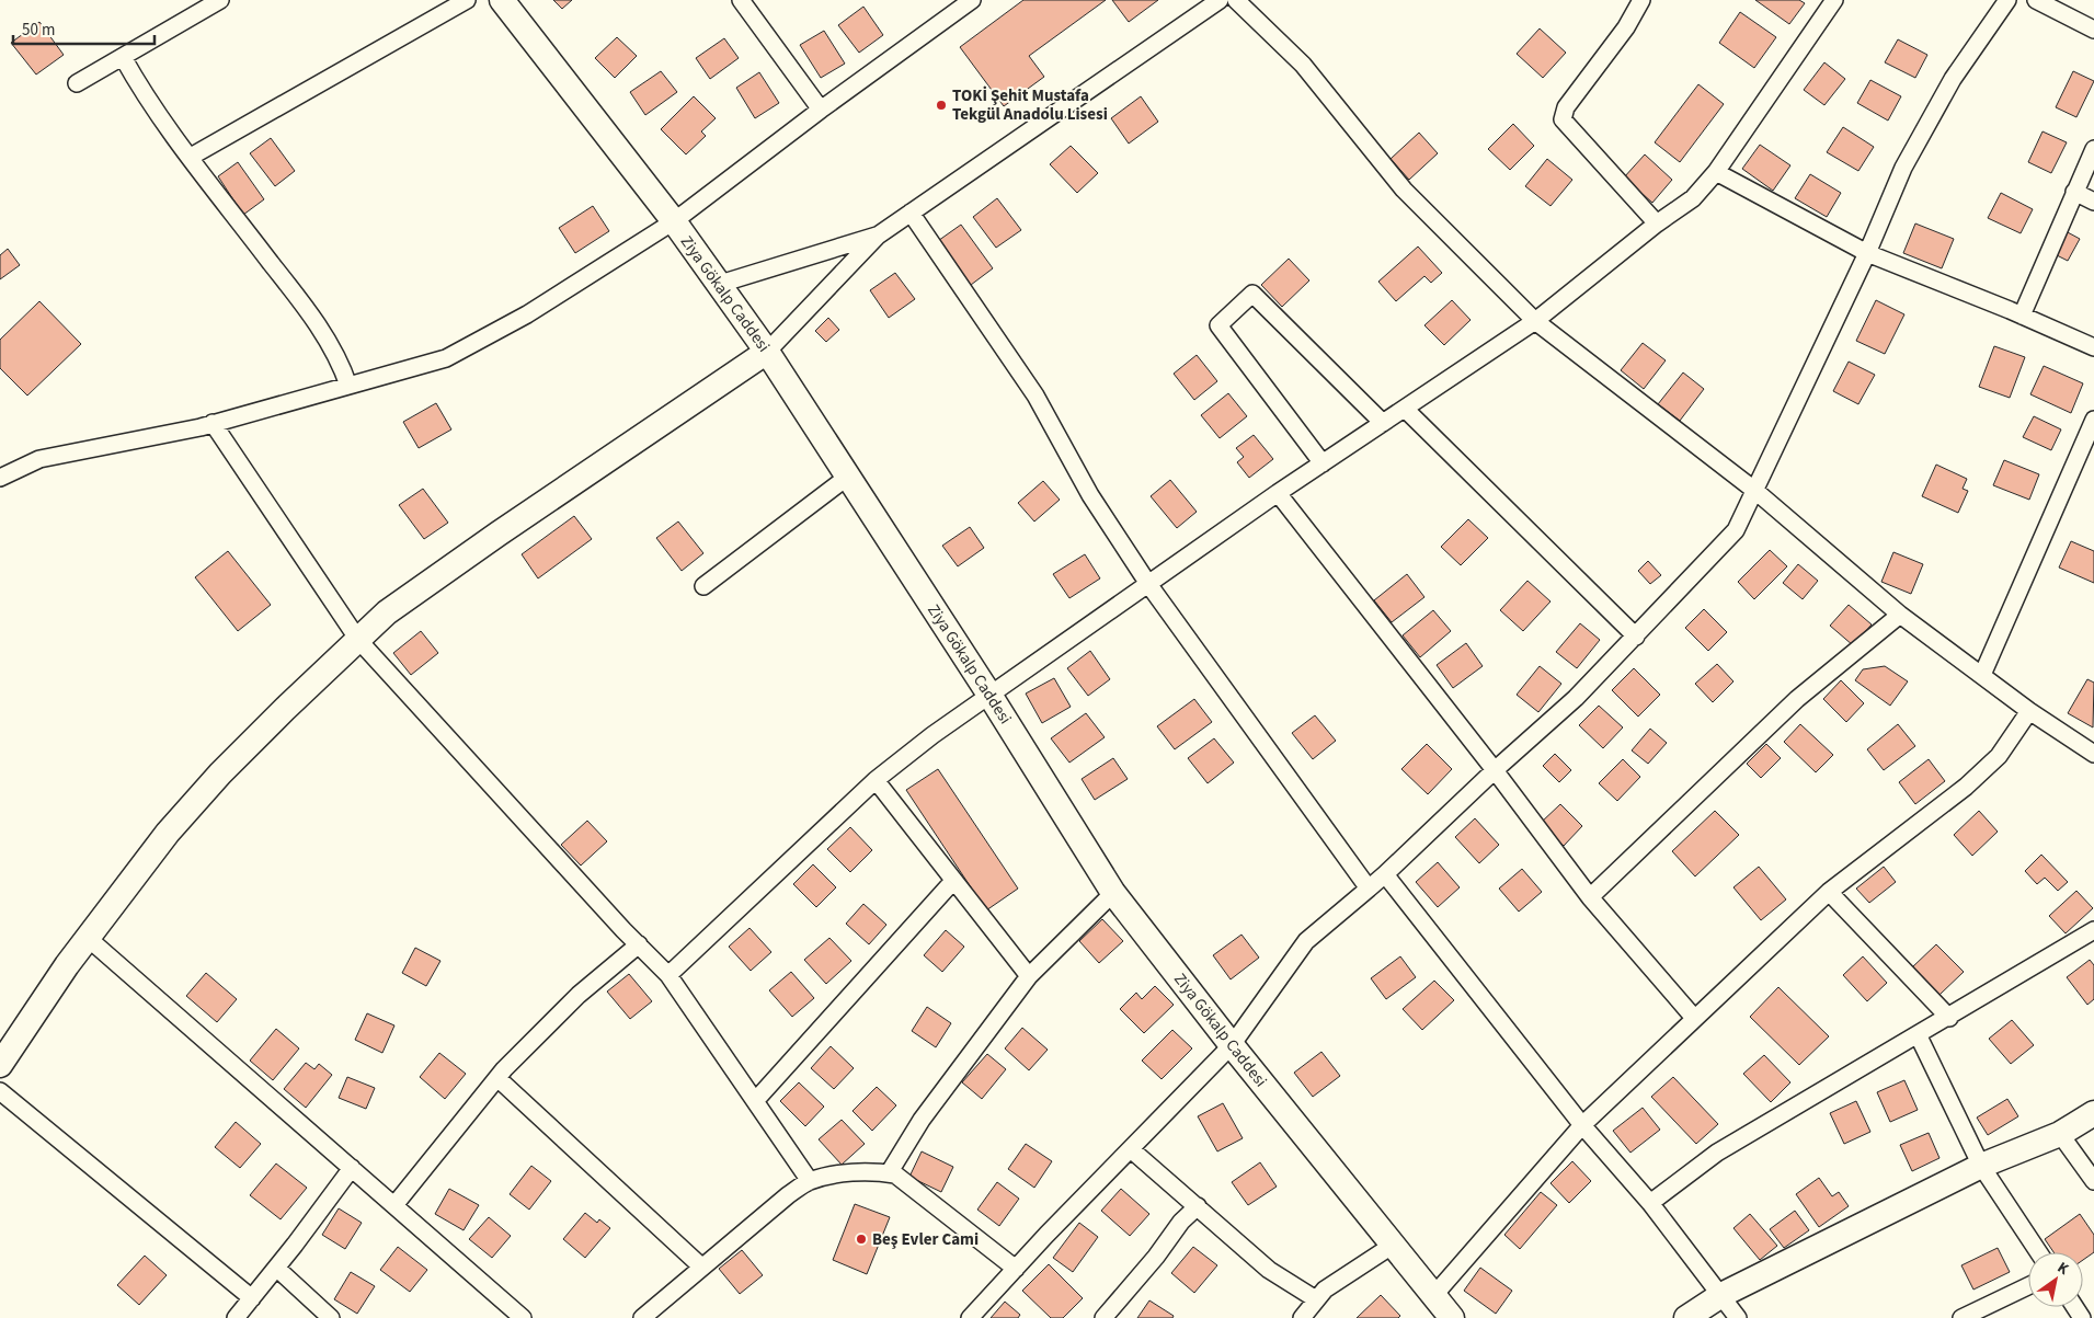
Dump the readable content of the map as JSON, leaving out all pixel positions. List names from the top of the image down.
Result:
{
  "streets": {
    "street": ["Ziya Gökalp Caddesi"]
  },
  "places": ["TOKİ Şehit Mustafa Tekgül Anadolu Lisesi", "Beş Evler Cami"],
  "scale_bar": "50 m",
  "north": "top right"
}
